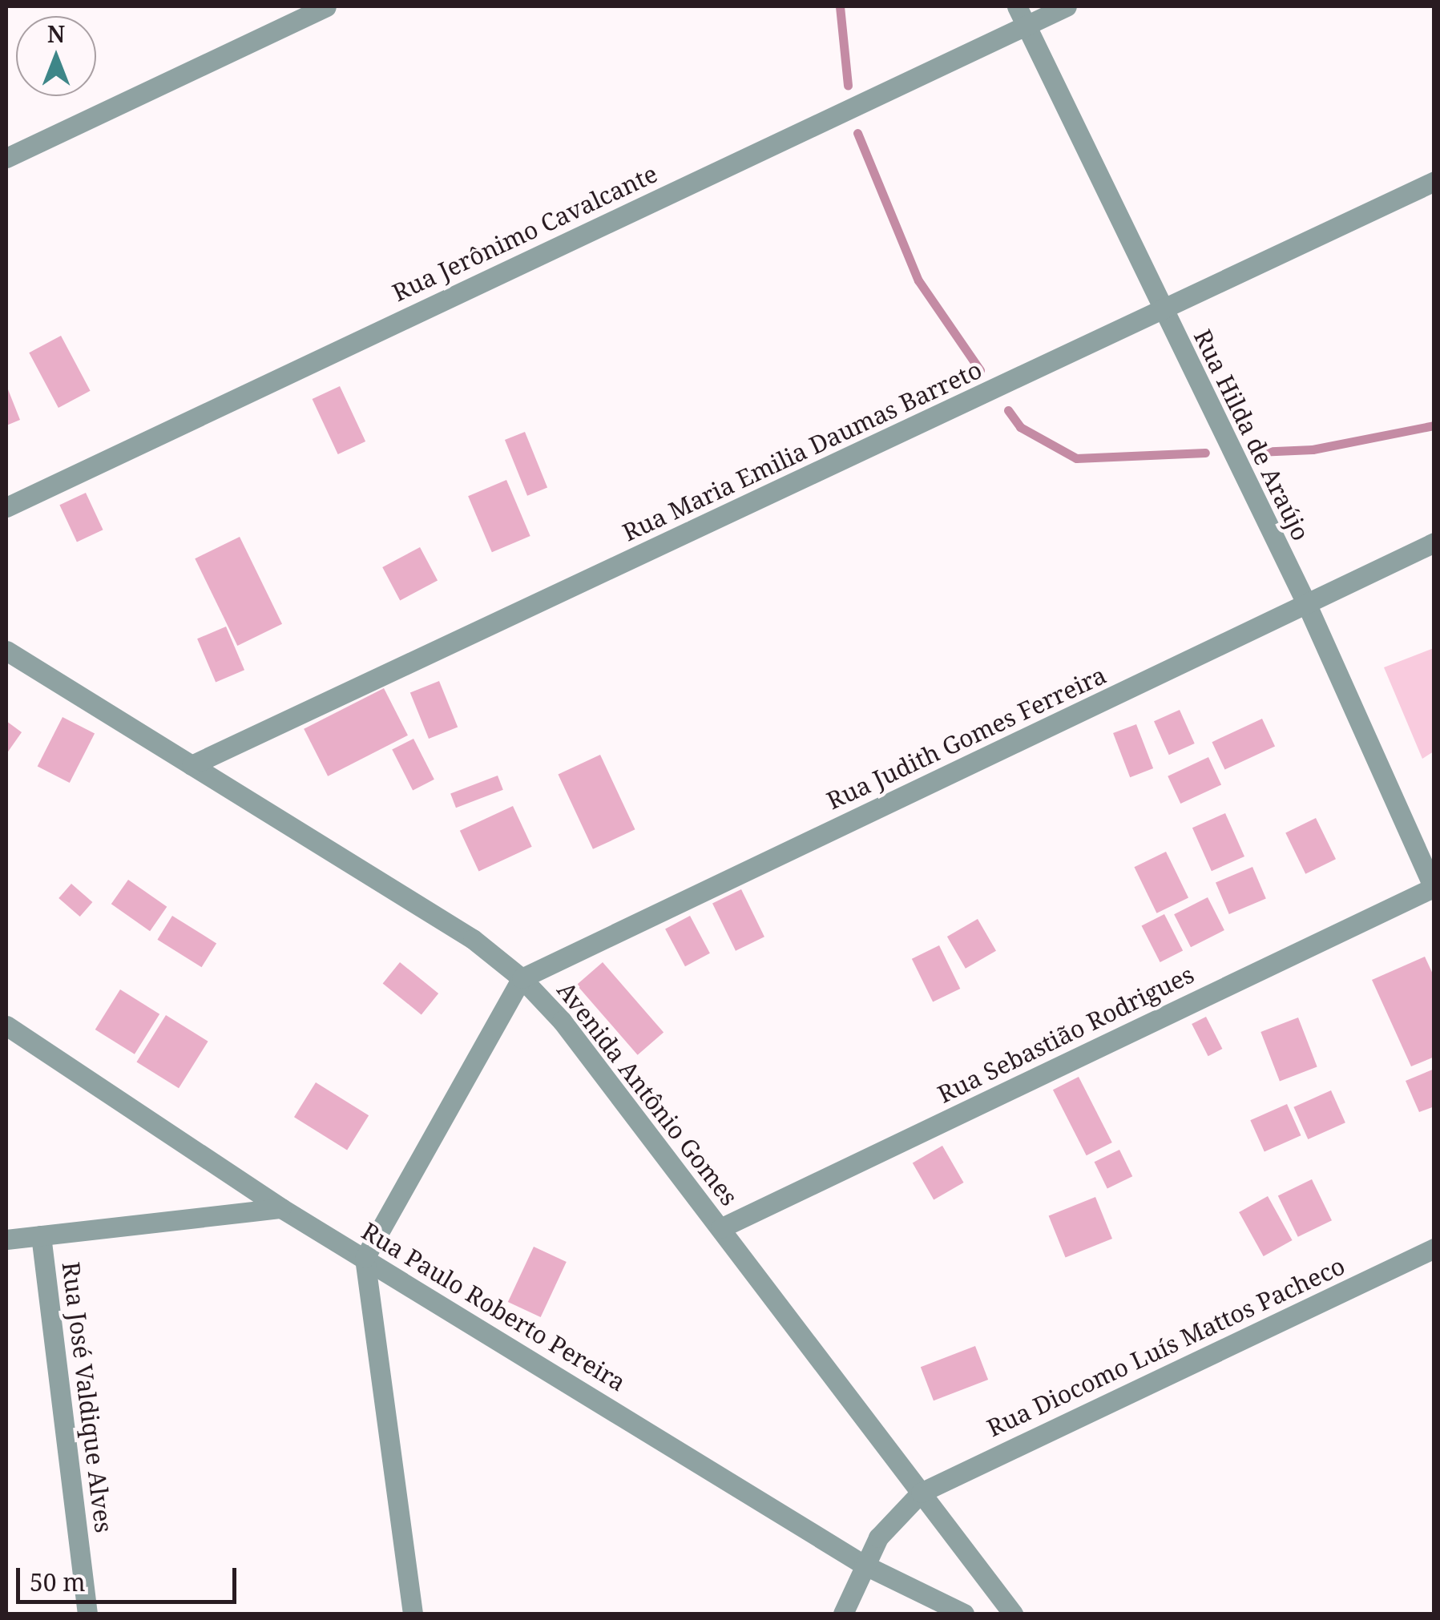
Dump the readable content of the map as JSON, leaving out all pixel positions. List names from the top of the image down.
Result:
{
  "streets": {
    "street": [
      "Rua Jerônimo Cavalcante",
      "Rua Hilda de Araújo",
      "Rua Maria Emilia Daumas Barreto",
      "Rua Judith Gomes Ferreira",
      "Rua Sebastião Rodrigues",
      "Avenida Antônio Gomes",
      "Rua Paulo Roberto Pereira",
      "Rua Diocomo Luís Mattos Pacheco",
      "Rua José Valdique Alves"
    ]
  },
  "crossings": [
    ["Rua Jerônimo Cavalcante", "Rua Hilda de Araújo"],
    ["Rua Hilda de Araújo", "Rua Maria Emilia Daumas Barreto"],
    ["Rua Hilda de Araújo", "Rua Judith Gomes Ferreira"],
    ["Rua Hilda de Araújo", "Rua Sebastião Rodrigues"],
    ["Rua Maria Emilia Daumas Barreto", "Avenida Antônio Gomes"],
    ["Rua Judith Gomes Ferreira", "Avenida Antônio Gomes"],
    ["Rua Sebastião Rodrigues", "Avenida Antônio Gomes"],
    ["Avenida Antônio Gomes", "Rua Diocomo Luís Mattos Pacheco"],
    ["Rua Paulo Roberto Pereira", "Rua Diocomo Luís Mattos Pacheco"]
  ],
  "scale_bar": "50 m",
  "north": "top"
}
